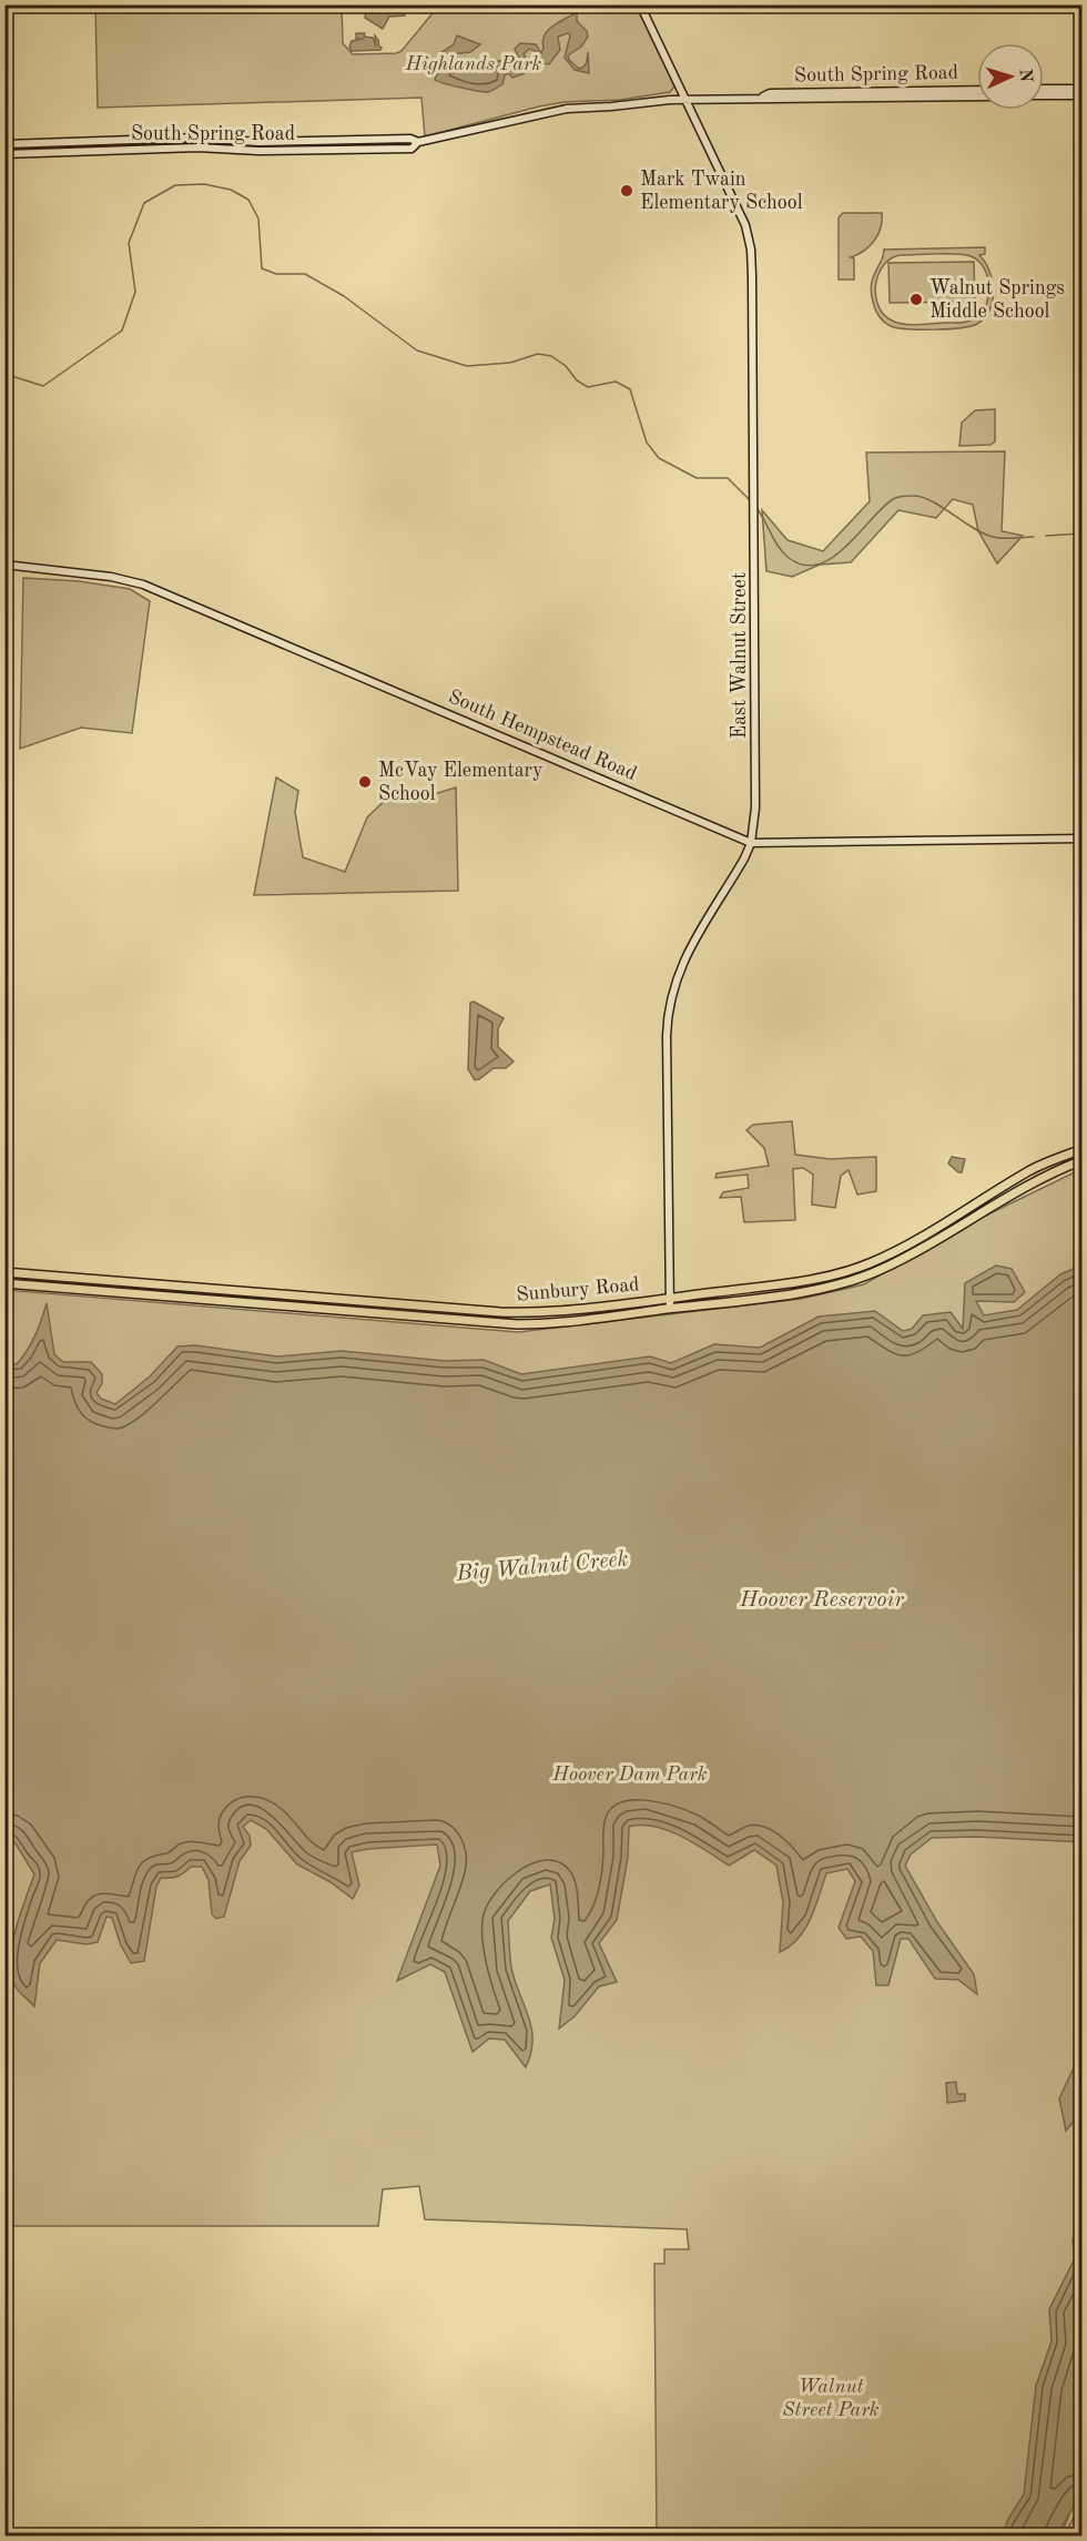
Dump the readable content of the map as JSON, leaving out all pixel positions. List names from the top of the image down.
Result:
{
  "streets": {
    "main road": [
      "South Spring Road",
      "East Walnut Street",
      "South Hempstead Road",
      "Sunbury Road"
    ]
  },
  "crossings": [
    ["South Spring Road", "East Walnut Street"],
    ["East Walnut Street", "South Hempstead Road"],
    ["East Walnut Street", "Sunbury Road"]
  ],
  "water": ["Big Walnut Creek", "Hoover Reservoir"],
  "parks": ["Highlands Park", "Hoover Dam Park", "Walnut Street Park"],
  "places": ["Mark Twain Elementary School", "Walnut Springs Middle School", "McVay Elementary School"],
  "north": "right"
}
